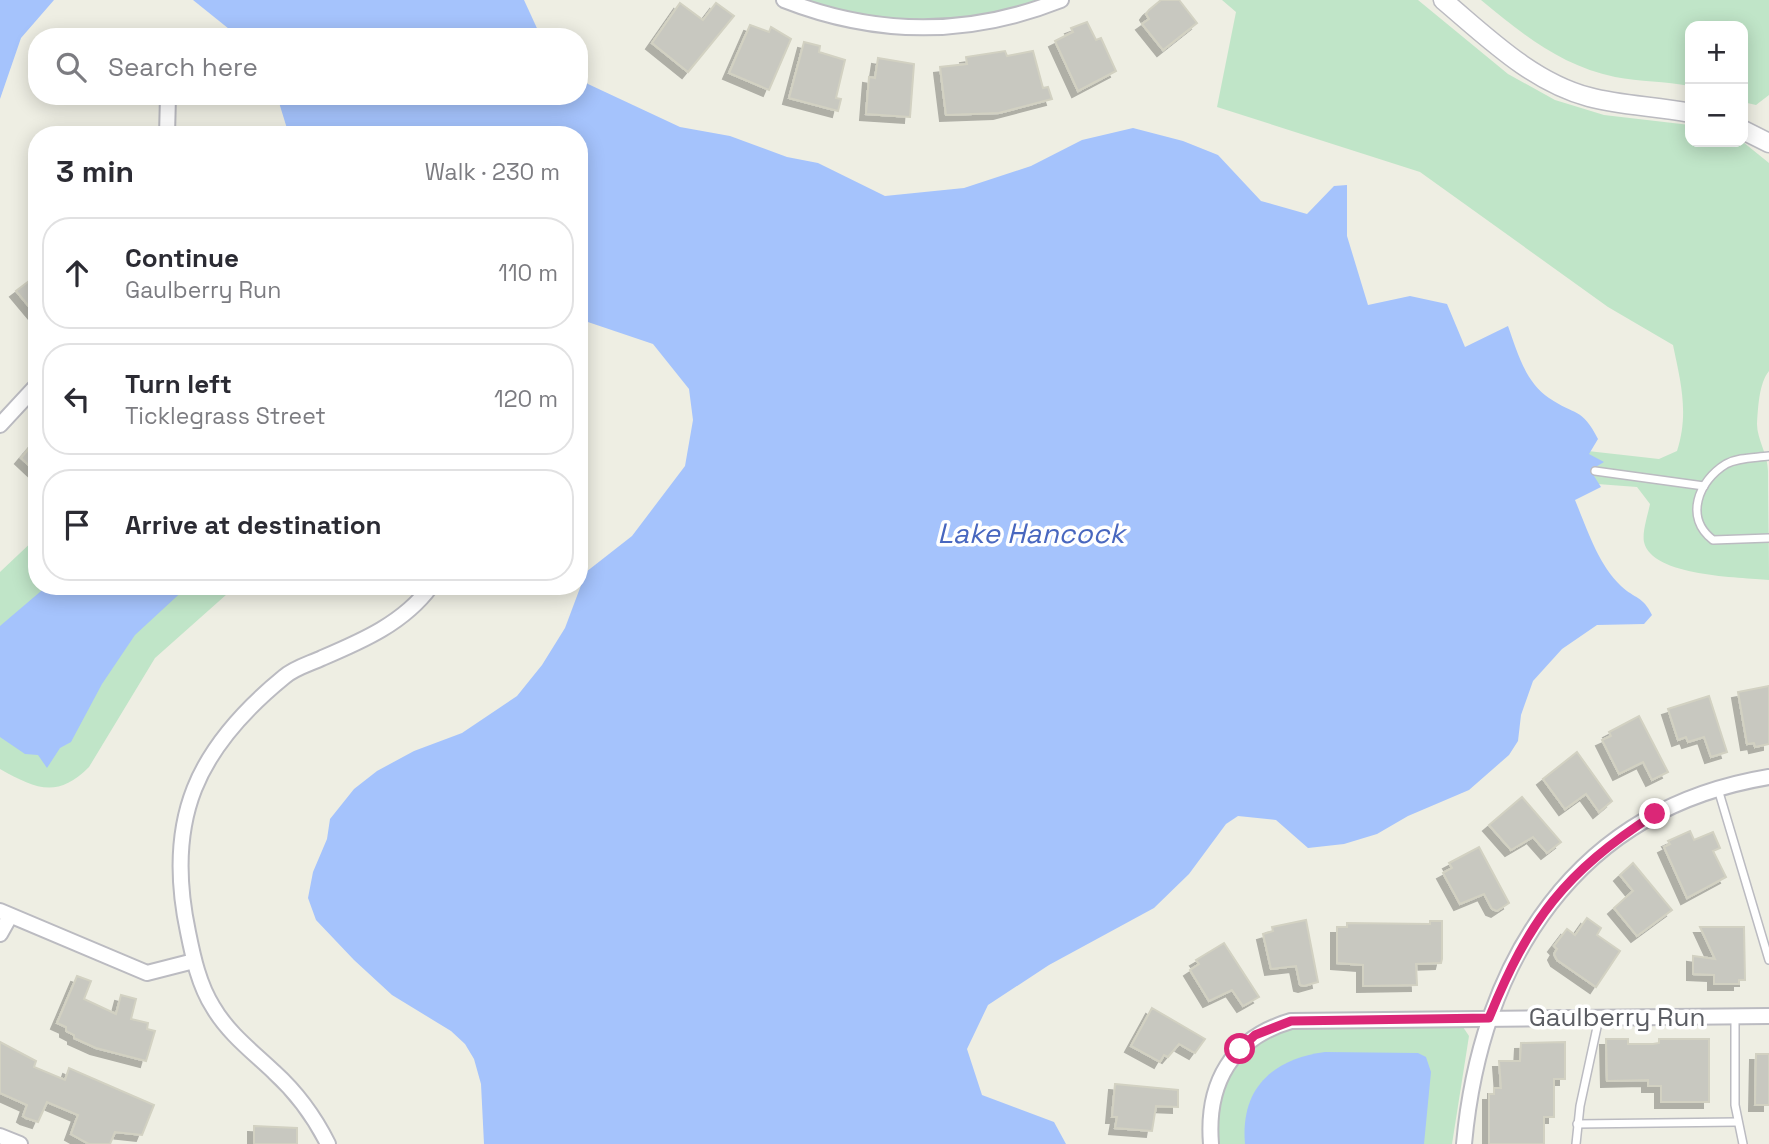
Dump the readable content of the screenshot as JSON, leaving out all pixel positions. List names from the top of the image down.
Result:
{
  "streets": {
    "street": ["Gaulberry Run"]
  },
  "water": ["Lake Hancock"],
  "page": {
    "map_buttons": ["+", "−"],
    "search": "Search here",
    "heading": ["3 min", "Walk · 230 m"],
    "list": [
      ["Continue", "Gaulberry Run", "110 m"],
      ["Turn left", "Ticklegrass Street", "120 m"],
      "Arrive at destination"
    ]
  }
}
